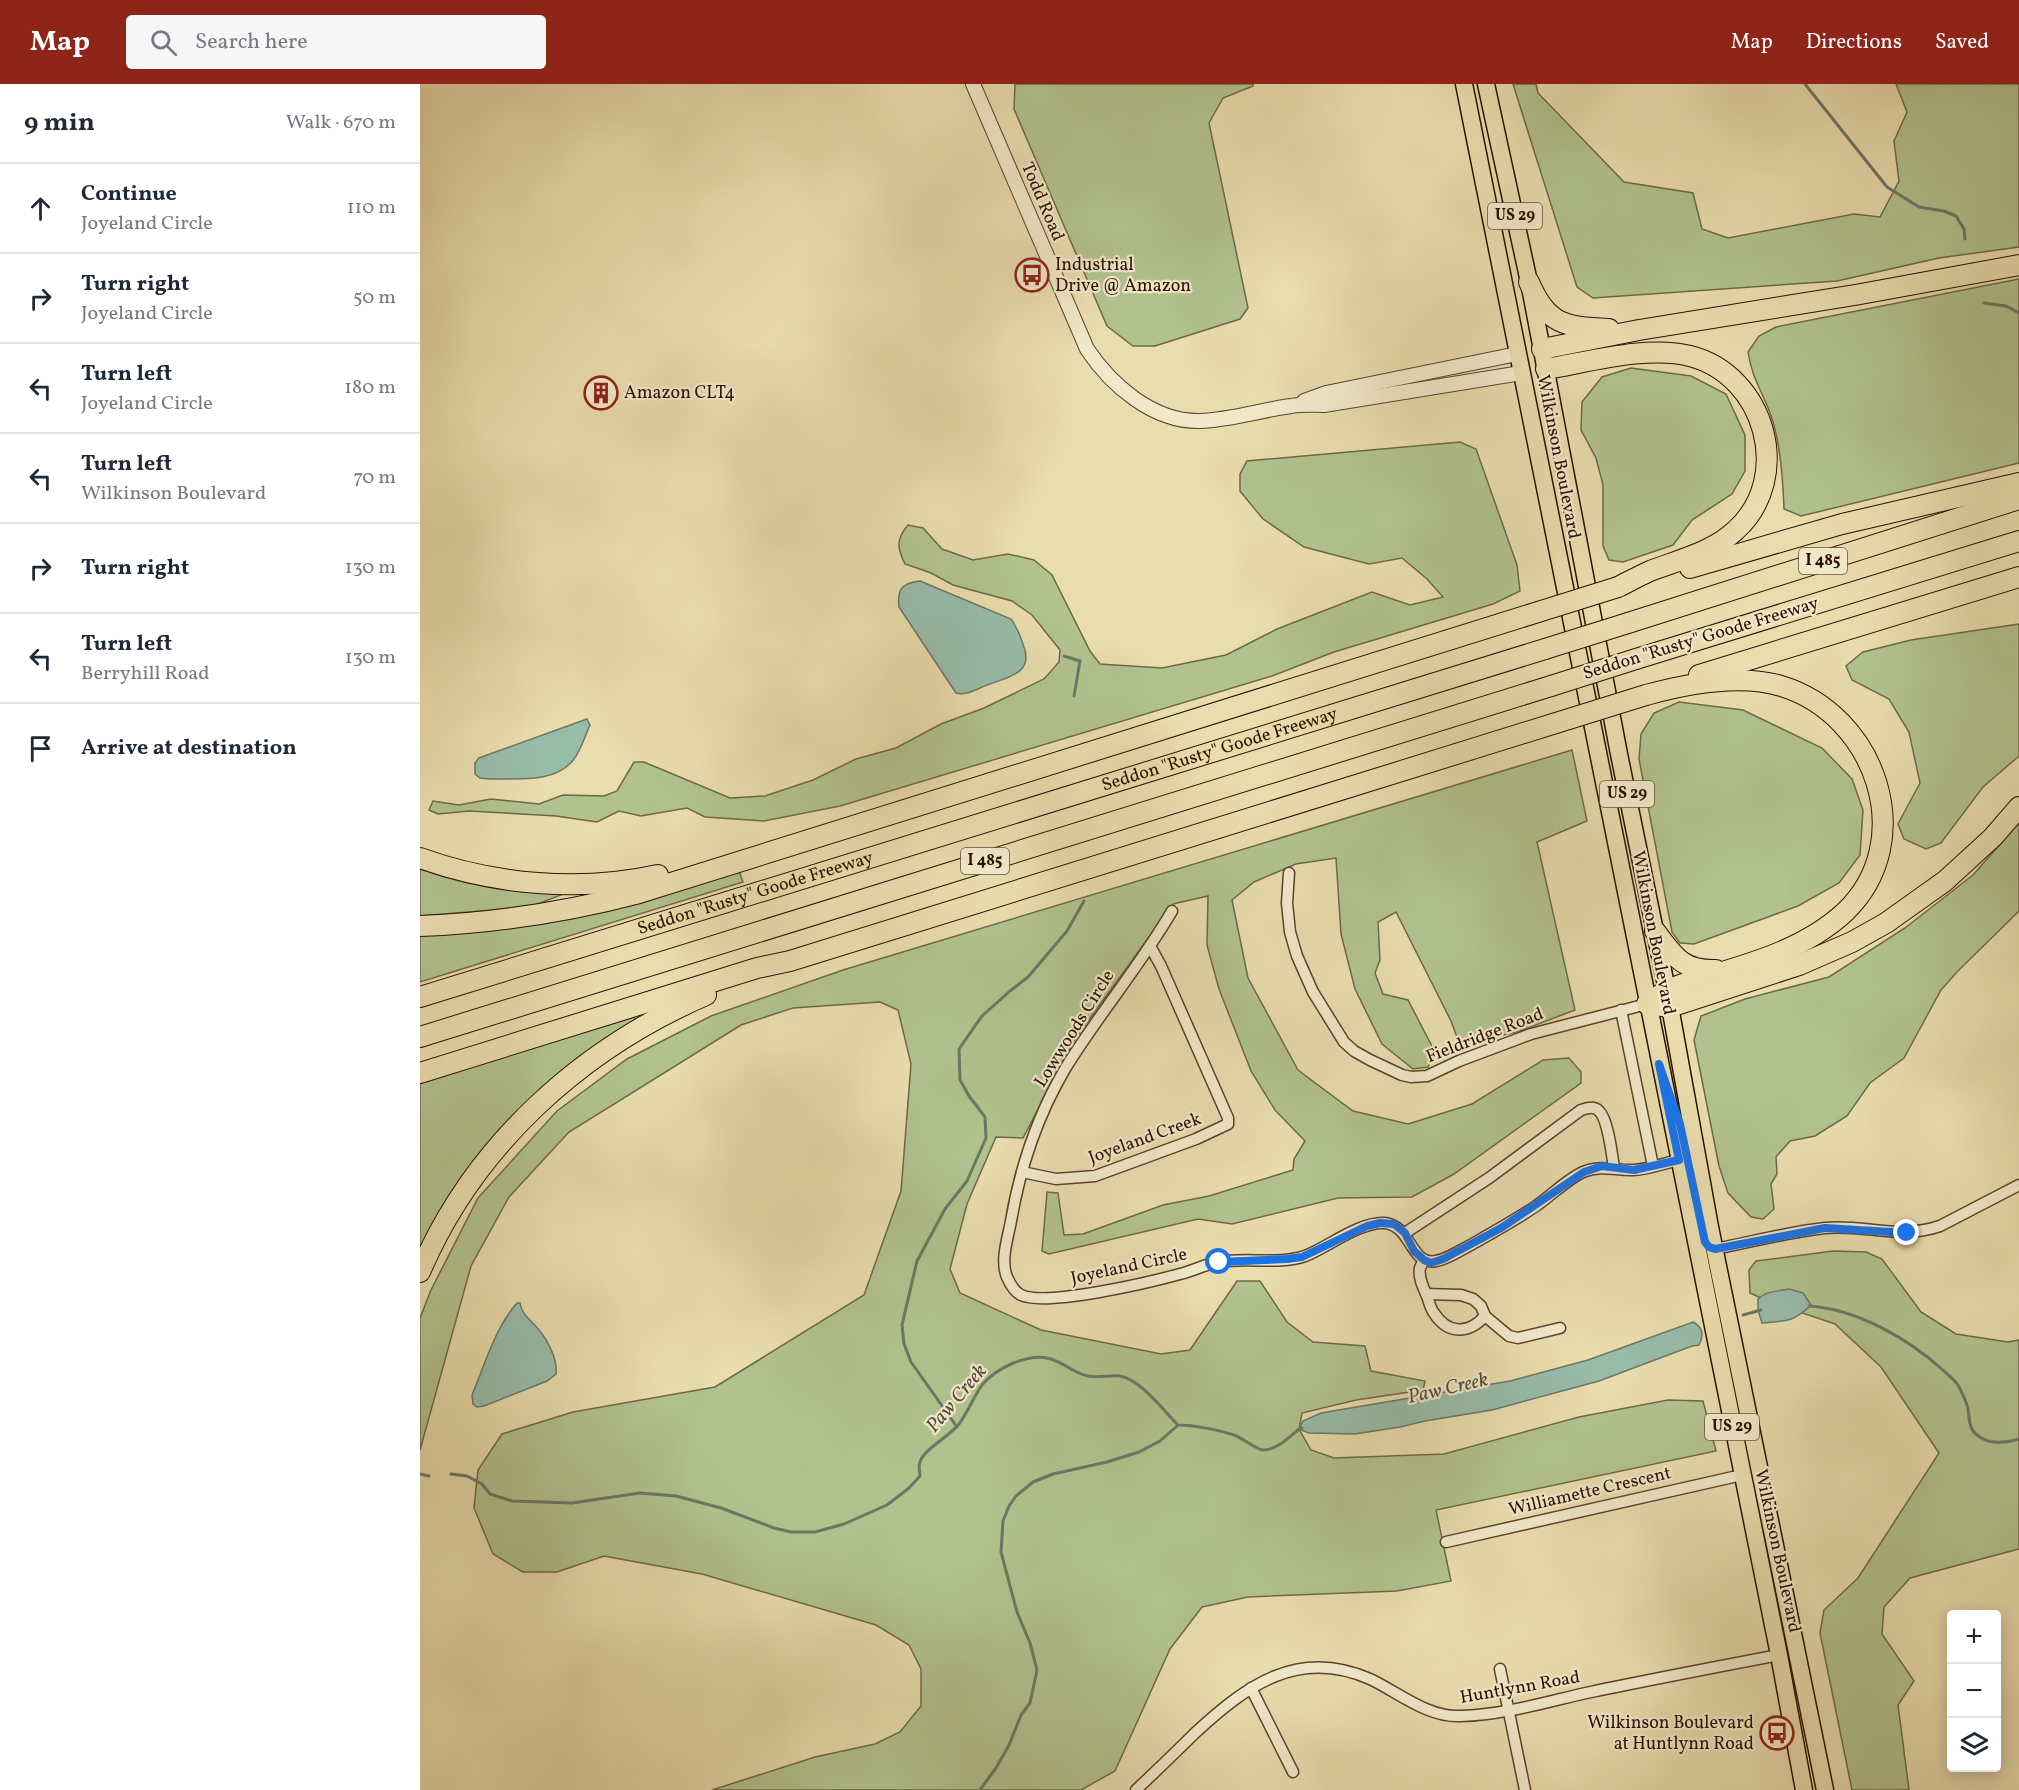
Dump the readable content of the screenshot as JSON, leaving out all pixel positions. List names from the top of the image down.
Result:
{
  "streets": {
    "highway": ["I 485", "Seddon \"Rusty\" Goode Freeway"],
    "main road": ["US 29", "Wilkinson Boulevard"],
    "street": [
      "Todd Road",
      "Lowwoods Circle",
      "Fieldridge Road",
      "Joyeland Creek",
      "Joyeland Circle",
      "Williamette Crescent",
      "Huntlynn Road"
    ]
  },
  "crossings": [
    ["Todd Road", "Wilkinson Boulevard"],
    ["Wilkinson Boulevard", "Fieldridge Road"],
    ["Wilkinson Boulevard", "Williamette Crescent"],
    ["Wilkinson Boulevard", "Huntlynn Road"],
    ["Lowwoods Circle", "Joyeland Creek"],
    ["Lowwoods Circle", "Joyeland Circle"],
    ["Joyeland Creek", "Joyeland Circle"]
  ],
  "water": ["Paw Creek"],
  "places": {
    "bus stop": ["Industrial Drive @ Amazon", "Wilkinson Boulevard at Huntlynn Road"],
    "building": ["Amazon CLT4"]
  },
  "page": {
    "header": "Map",
    "search": "Search here",
    "nav": ["Map", "Directions", "Saved"],
    "heading": ["9 min", "Walk · 670 m"],
    "list": [
      ["Continue", "Joyeland Circle", "110 m"],
      ["Turn right", "Joyeland Circle", "50 m"],
      ["Turn left", "Joyeland Circle", "180 m"],
      ["Turn left", "Wilkinson Boulevard", "70 m"],
      ["Turn right", "130 m"],
      ["Turn left", "Berryhill Road", "130 m"],
      "Arrive at destination"
    ],
    "map_buttons": ["+", "−"]
  }
}
